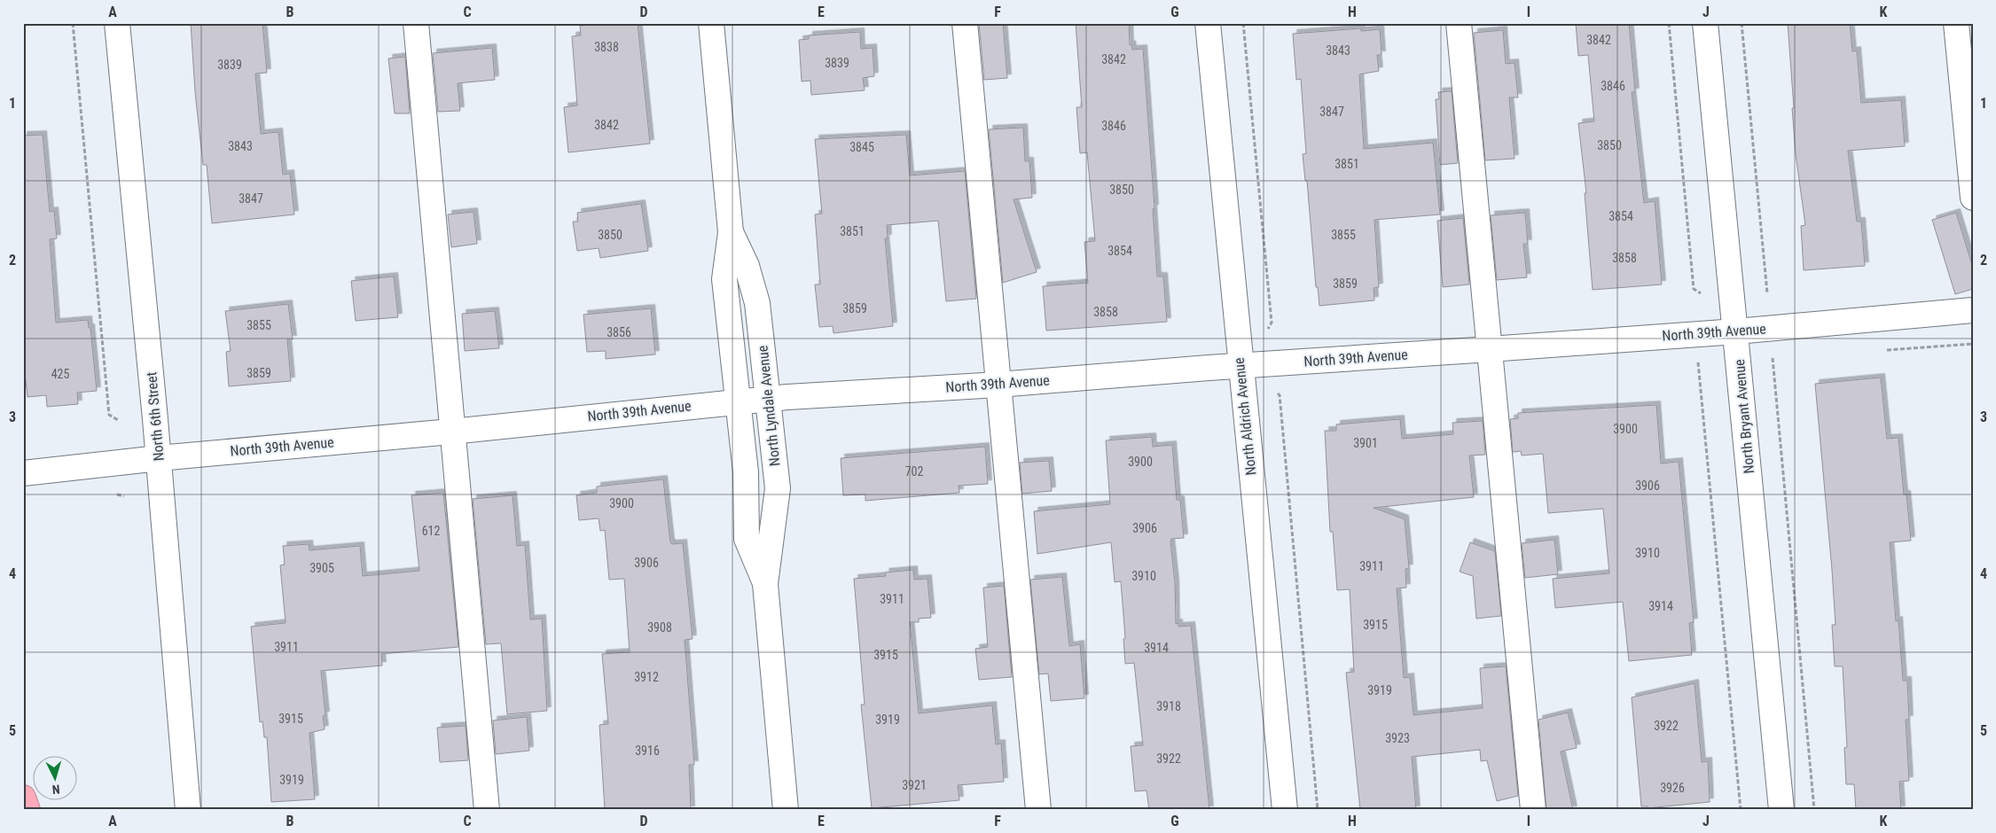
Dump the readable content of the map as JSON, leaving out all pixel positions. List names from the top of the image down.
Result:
{
  "streets": {
    "street": [
      "North 39th Avenue",
      "North Lyndale Avenue",
      "North 6th Street",
      "North Aldrich Avenue",
      "North Bryant Avenue"
    ]
  },
  "crossings": [
    ["North 39th Avenue", "North Lyndale Avenue"],
    ["North 39th Avenue", "North 6th Street"],
    ["North 39th Avenue", "North Aldrich Avenue"],
    ["North 39th Avenue", "North Bryant Avenue"]
  ],
  "house_numbers": [
    "3842",
    "3838",
    "3843",
    "3842",
    "3839",
    "3839",
    "3846",
    "3847",
    "3842",
    "3846",
    "3850",
    "3843",
    "3845",
    "3851",
    "3850",
    "3847",
    "3854",
    "3851",
    "3850",
    "3855",
    "3854",
    "3858",
    "3859",
    "3859",
    "3858",
    "3855",
    "3856",
    "3859",
    "425",
    "3900",
    "3901",
    "3900",
    "702",
    "3906",
    "3900",
    "3906",
    "612",
    "3910",
    "3906",
    "3911",
    "3905",
    "3910",
    "3911",
    "3914",
    "3915",
    "3908",
    "3911",
    "3914",
    "3915",
    "3912",
    "3919",
    "3918",
    "3915",
    "3919",
    "3922",
    "3923",
    "3916",
    "3922",
    "3919",
    "3921",
    "3926"
  ],
  "north": "bottom",
  "grid": {
    "columns": [
      "A",
      "B",
      "C",
      "D",
      "E",
      "F",
      "G",
      "H",
      "I",
      "J",
      "K"
    ],
    "rows": [
      "1",
      "2",
      "3",
      "4",
      "5"
    ]
  }
}
